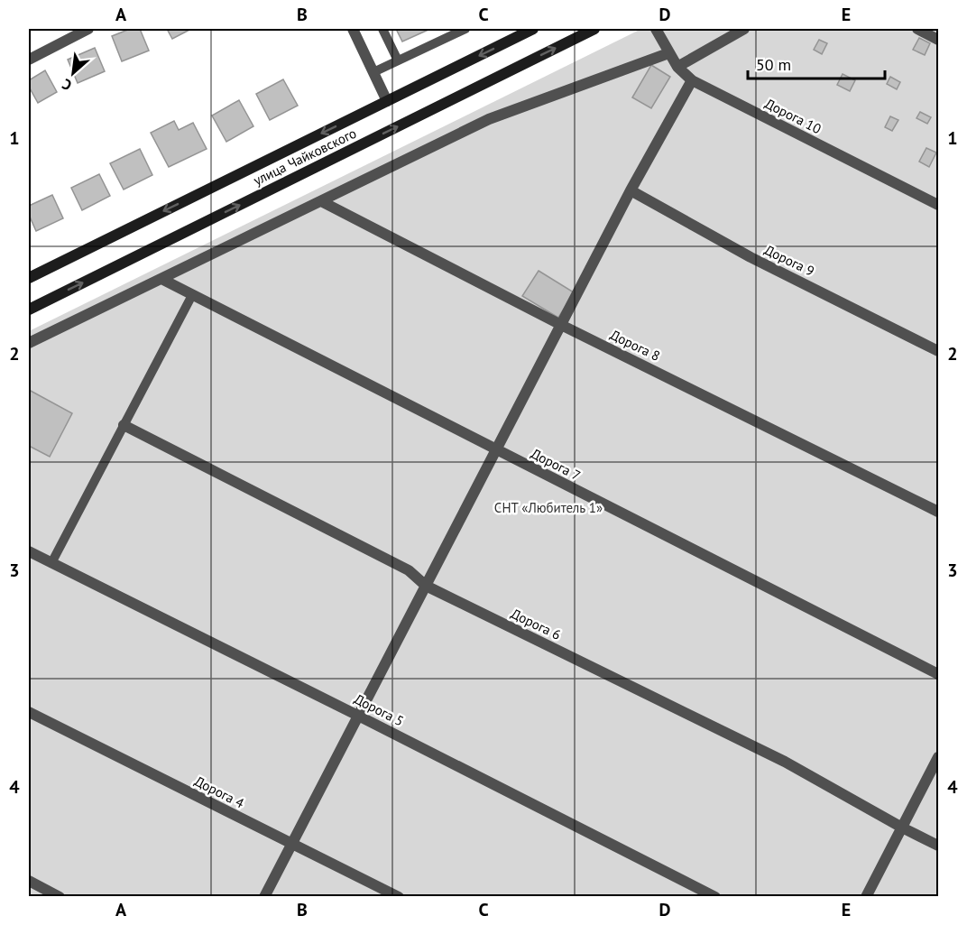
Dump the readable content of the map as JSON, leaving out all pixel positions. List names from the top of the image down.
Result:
{
  "streets": {
    "main road": ["улица Чайковского"],
    "street": [
      "Дорога 10",
      "Дорога 9",
      "Дорога 8",
      "Дорога 7",
      "Дорога 6",
      "Дорога 5",
      "Дорога 4"
    ]
  },
  "parks": ["СНТ «Любитель 1»"],
  "scale_bar": "50 m",
  "north": "bottom left",
  "grid": {
    "columns": [
      "A",
      "B",
      "C",
      "D",
      "E"
    ],
    "rows": [
      "1",
      "2",
      "3",
      "4"
    ]
  }
}
